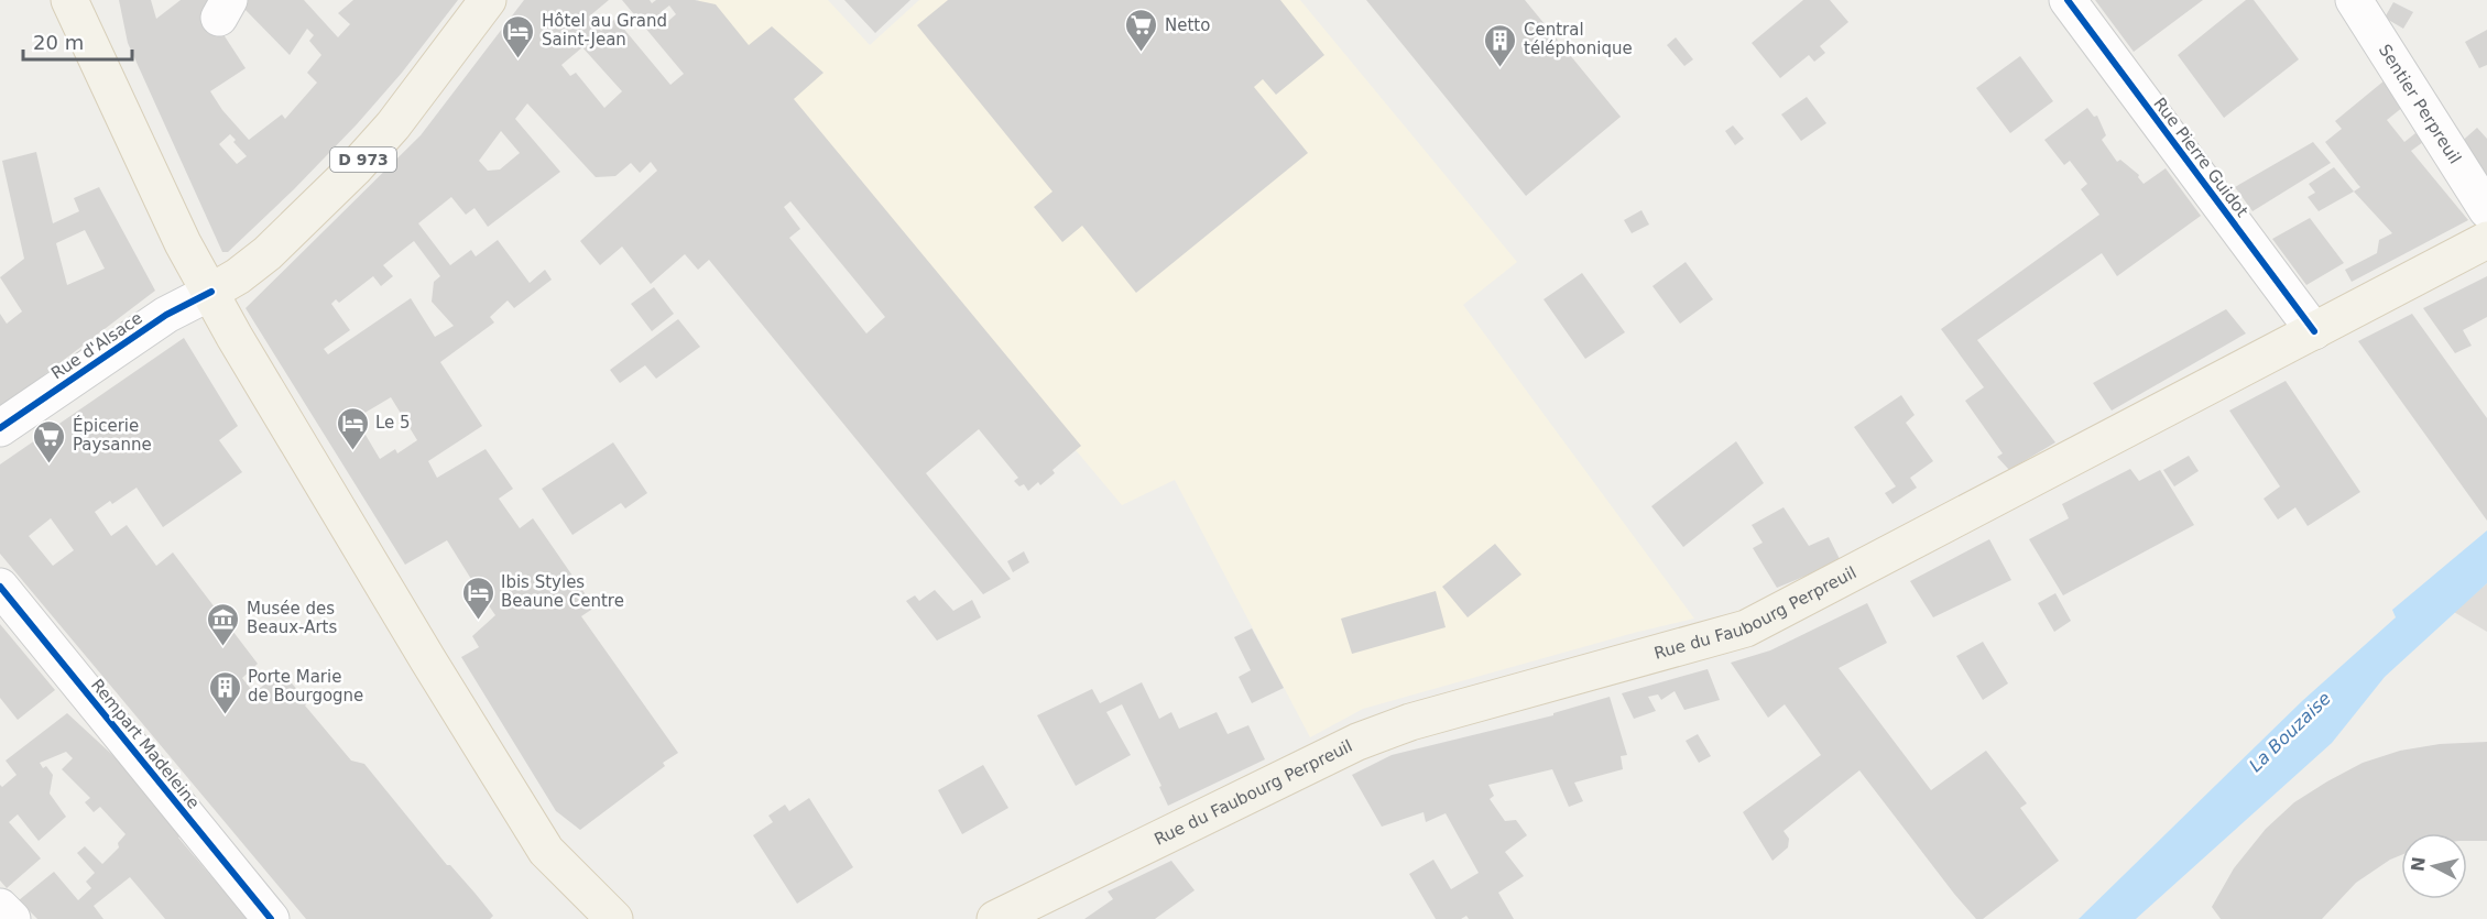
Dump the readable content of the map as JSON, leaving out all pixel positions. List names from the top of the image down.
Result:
{
  "streets": {
    "main road": ["D 973", "Rue du Faubourg Perpreuil"],
    "street": [
      "Sentier Perpreuil",
      "Rue Pierre Guidot",
      "Rue d'Alsace",
      "Rempart Madeleine"
    ]
  },
  "crossings": [
    ["Rue Pierre Guidot", "Rue du Faubourg Perpreuil"],
    ["D 973", "Rue d'Alsace"]
  ],
  "water": ["La Bouzaise"],
  "places": {
    "supermarket": ["Netto", "Épicerie Paysanne"],
    "hotel": ["Hôtel au Grand Saint-Jean", "Le 5", "Ibis Styles Beaune Centre"],
    "building": ["Central téléphonique", "Porte Marie de Bourgogne"],
    "museum": ["Musée des Beaux-Arts"]
  },
  "scale_bar": "20 m",
  "north": "left"
}
